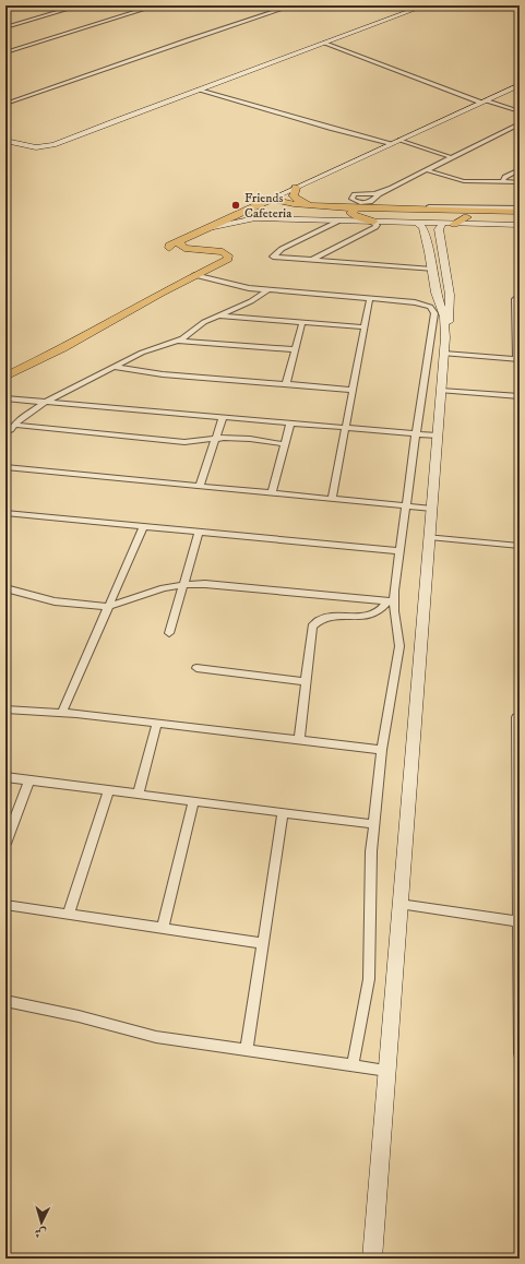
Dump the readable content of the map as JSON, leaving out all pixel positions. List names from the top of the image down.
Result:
{
  "places": ["Friends Cafeteria"],
  "north": "bottom"
}
